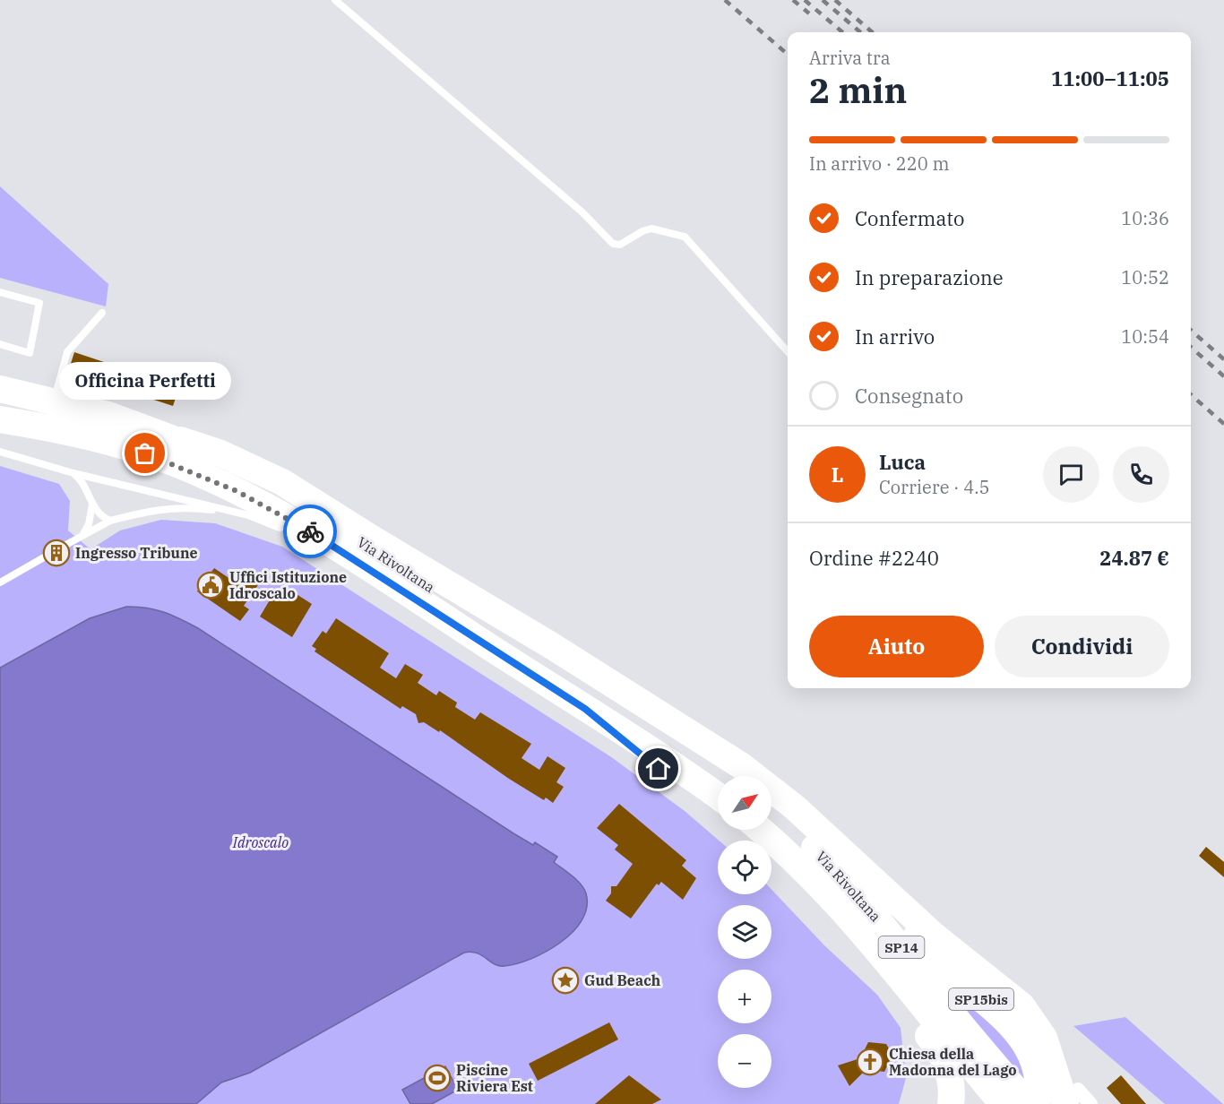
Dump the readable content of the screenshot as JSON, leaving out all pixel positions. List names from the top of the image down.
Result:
{
  "streets": {
    "highway": ["Via Rivoltana", "SP14", "SP15bis"]
  },
  "crossings": [
    ["Via Rivoltana", "SP15bis"],
    ["SP14", "SP15bis"]
  ],
  "parks": ["Idroscalo"],
  "places": {
    "other": ["Officina Perfetti"],
    "building": ["Ingresso Tribune"],
    "public building": ["Uffici Istituzione Idroscalo"],
    "place": ["Gud Beach"],
    "church": ["Chiesa della Madonna del Lago"],
    "sports": ["Piscine Riviera Est"]
  },
  "north": "top right",
  "page": {
    "heading": ["2 min", "Arriva tra", "11:00–11:05"],
    "panel": [
      "Luca",
      "Corriere · 4.5",
      "Ordine #2240",
      "24.87 €"
    ],
    "bar": "In arrivo · 220 m",
    "list": [
      ["Confermato", "10:36"],
      ["In preparazione", "10:52"],
      ["In arrivo", "10:54"],
      "Consegnato"
    ],
    "bubble": "Officina Perfetti",
    "round": "L",
    "buttons": ["Aiuto", "Condividi"],
    "map_buttons": ["+", "−"]
  }
}
